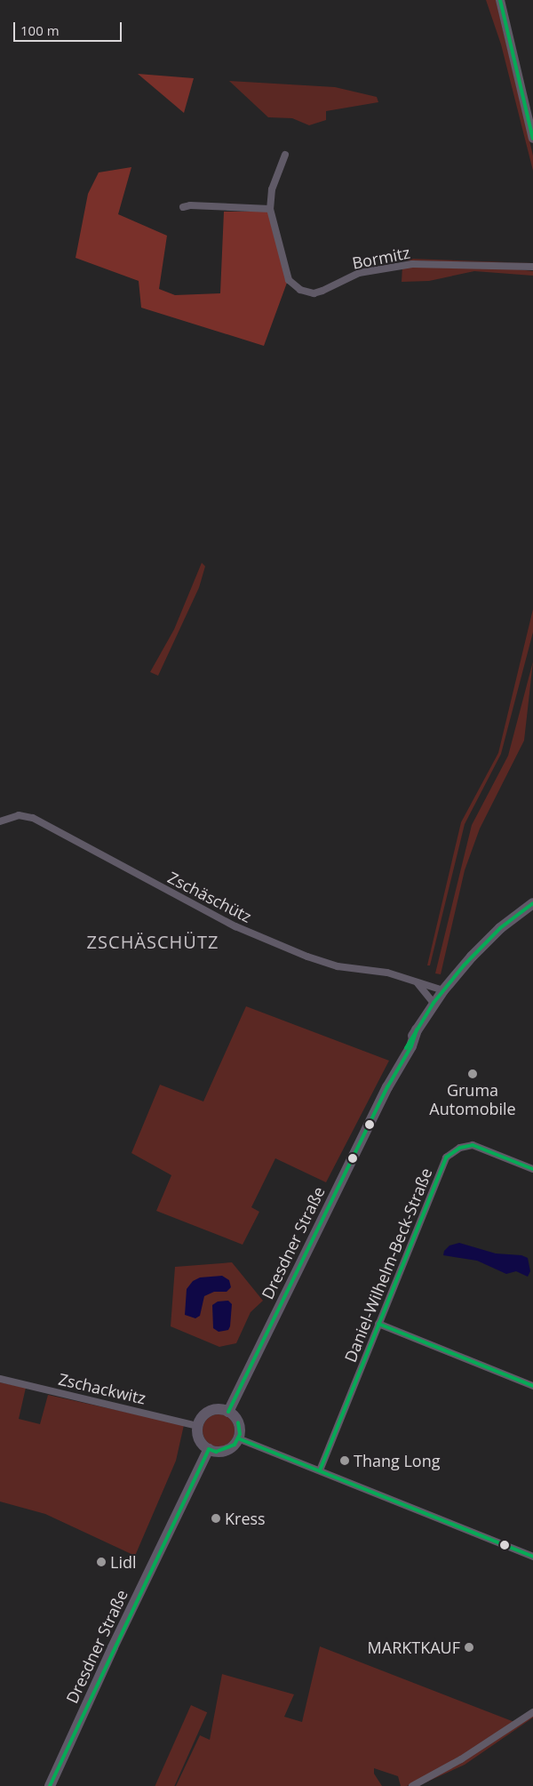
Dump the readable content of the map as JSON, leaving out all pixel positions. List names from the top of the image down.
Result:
{
  "streets": {
    "main road": ["Dresdner Straße"],
    "street": [
      "Bormitz",
      "Zschäschütz",
      "Daniel-Wilhelm-Beck-Straße",
      "Zschackwitz"
    ]
  },
  "crossings": [
    ["Zschäschütz", "Dresdner Straße"],
    ["Dresdner Straße", "Zschackwitz"]
  ],
  "districts": ["ZSCHÄSCHÜTZ"],
  "places": [
    "Gruma Automobile",
    "Thang Long",
    "Kress",
    "Lidl",
    "MARKTKAUF"
  ],
  "scale_bar": "100 m"
}
